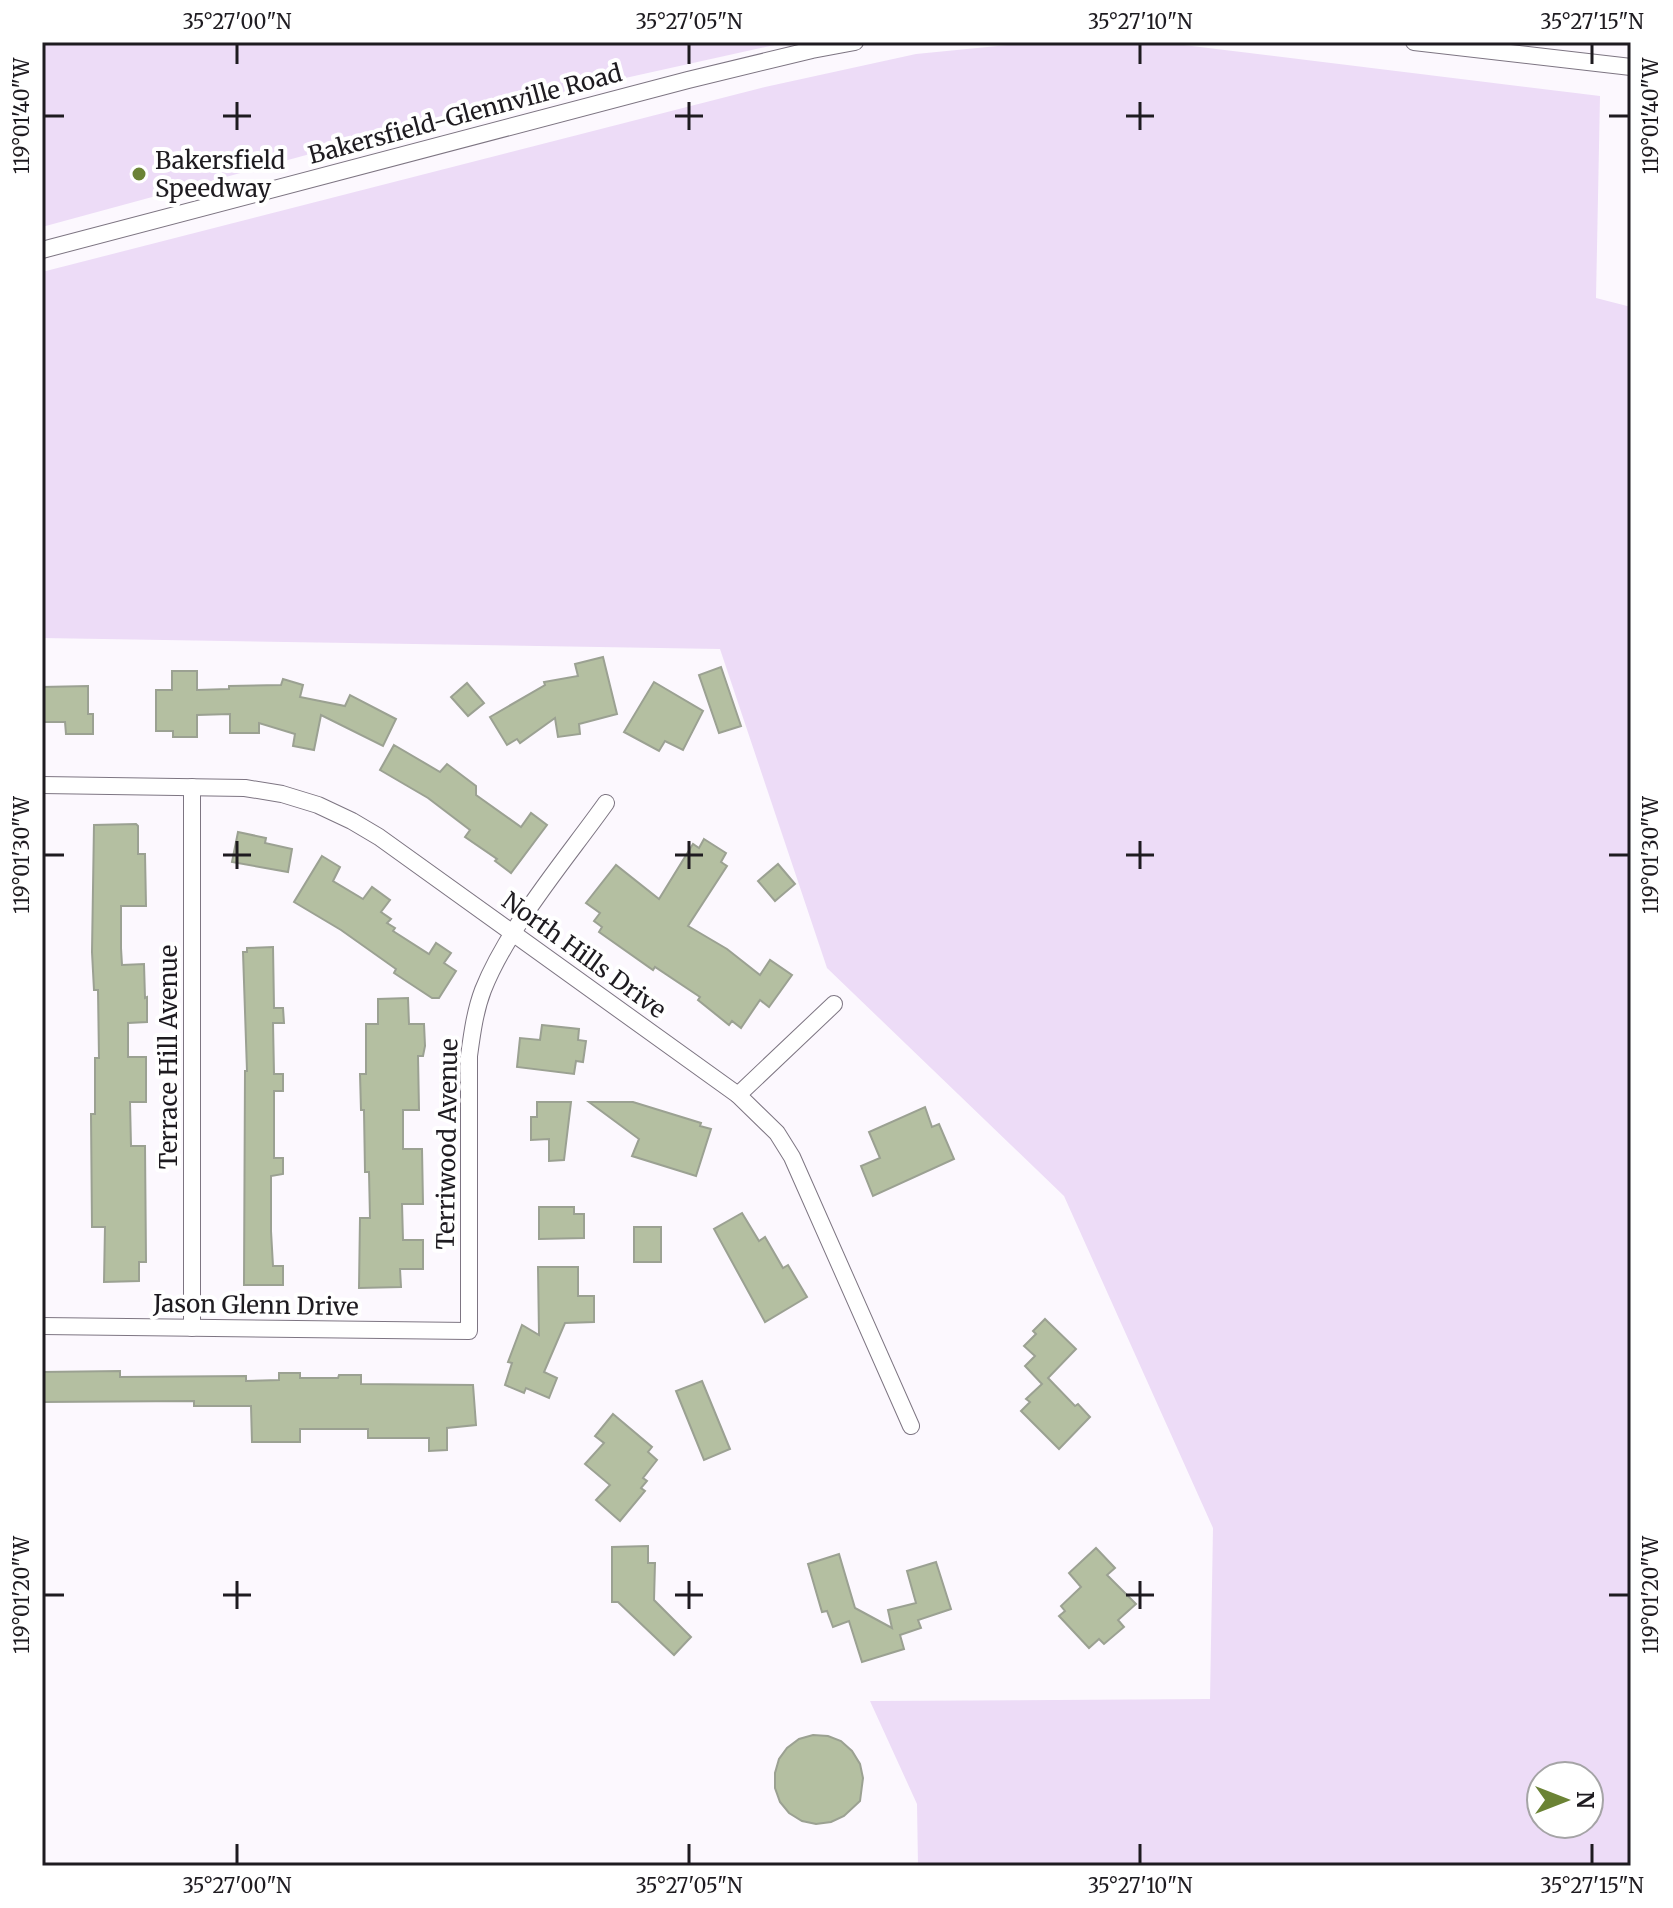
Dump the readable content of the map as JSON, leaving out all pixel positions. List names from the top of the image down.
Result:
{
  "streets": {
    "street": [
      "Bakersfield-Glennville Road",
      "North Hills Drive",
      "Terrace Hill Avenue",
      "Terriwood Avenue",
      "Jason Glenn Drive"
    ]
  },
  "crossings": [
    ["North Hills Drive", "Terrace Hill Avenue"],
    ["North Hills Drive", "Terriwood Avenue"],
    ["Terrace Hill Avenue", "Jason Glenn Drive"],
    ["Terriwood Avenue", "Jason Glenn Drive"]
  ],
  "places": ["Bakersfield Speedway"],
  "north": "right",
  "coordinates": [
    "35°27'00\"N",
    "35°27'05\"N",
    "35°27'10\"N",
    "35°27'15\"N",
    "119°01'40\"W",
    "119°01'30\"W",
    "119°01'20\"W"
  ]
}
